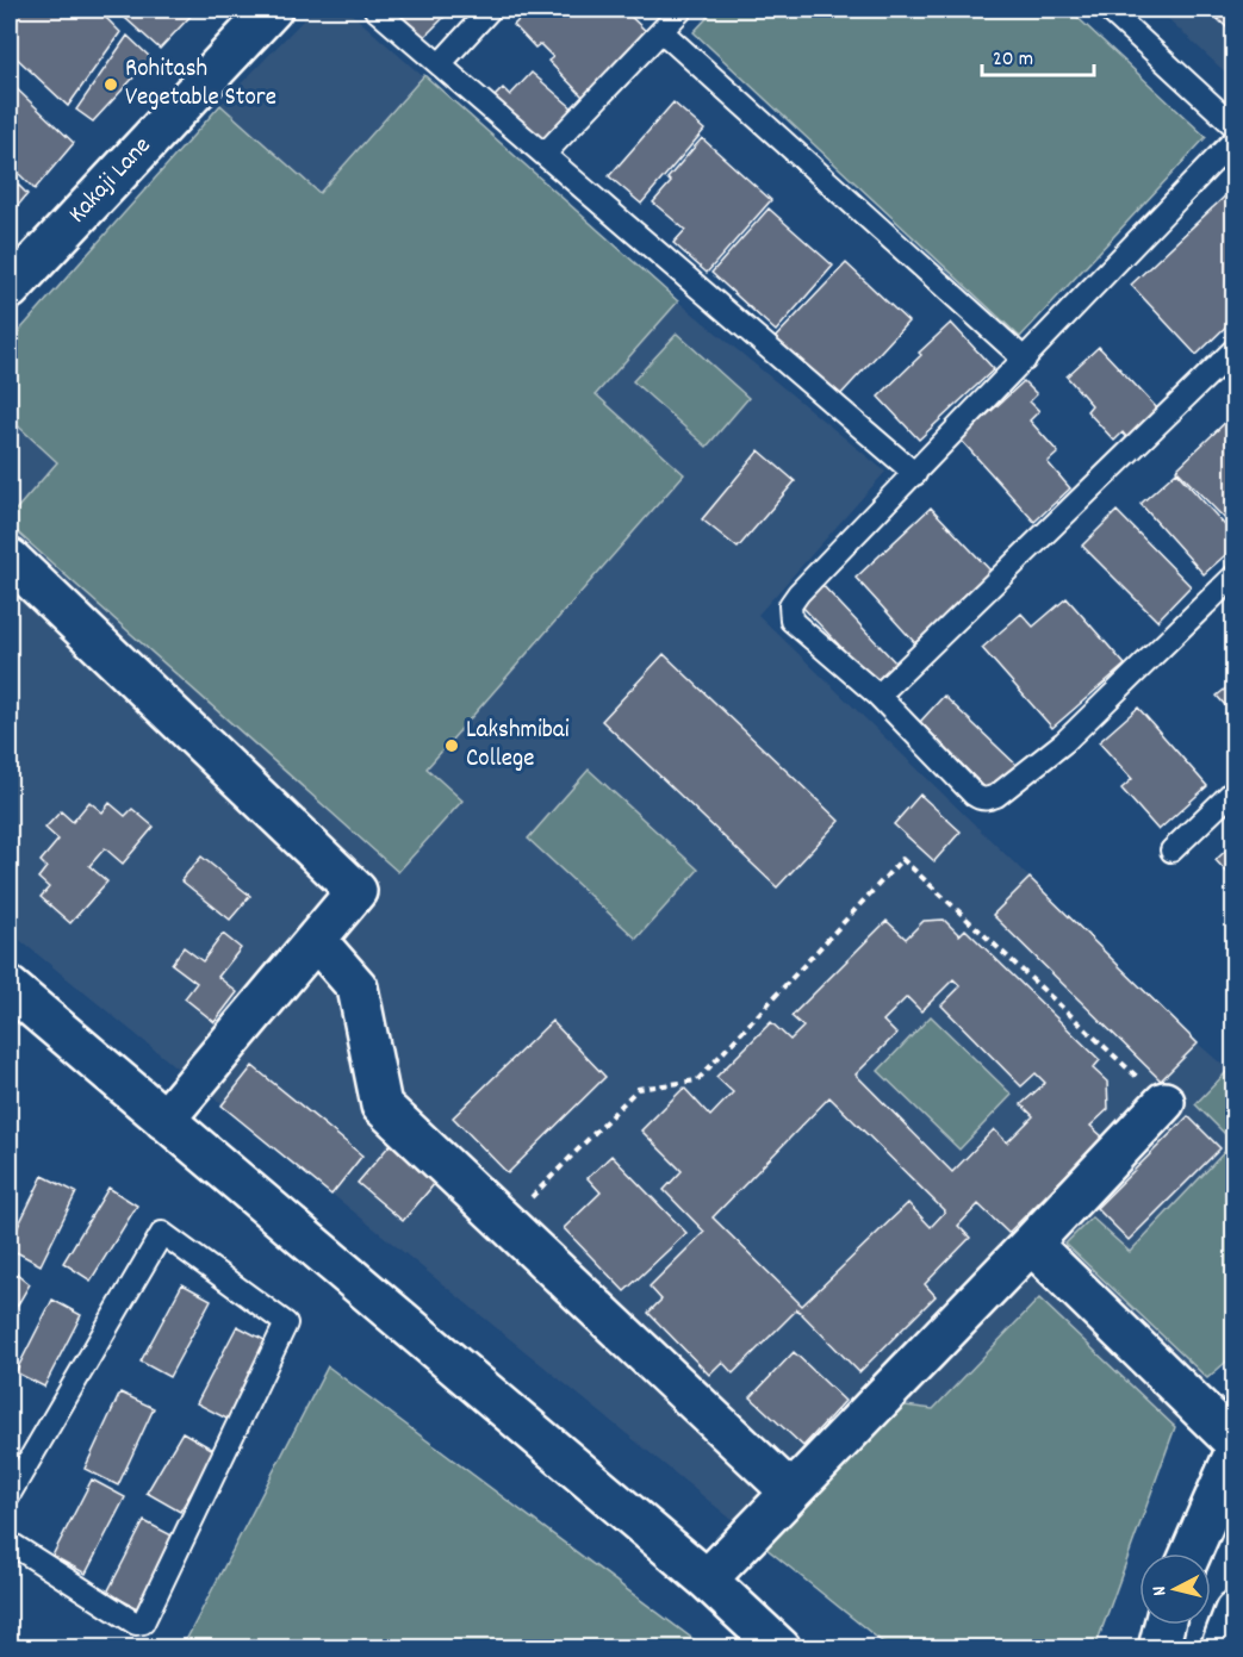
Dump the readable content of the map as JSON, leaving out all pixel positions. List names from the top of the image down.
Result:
{
  "streets": {
    "street": ["Kakaji Lane"]
  },
  "places": ["Rohitash Vegetable Store", "Lakshmibai College"],
  "scale_bar": "20 m",
  "north": "left"
}
